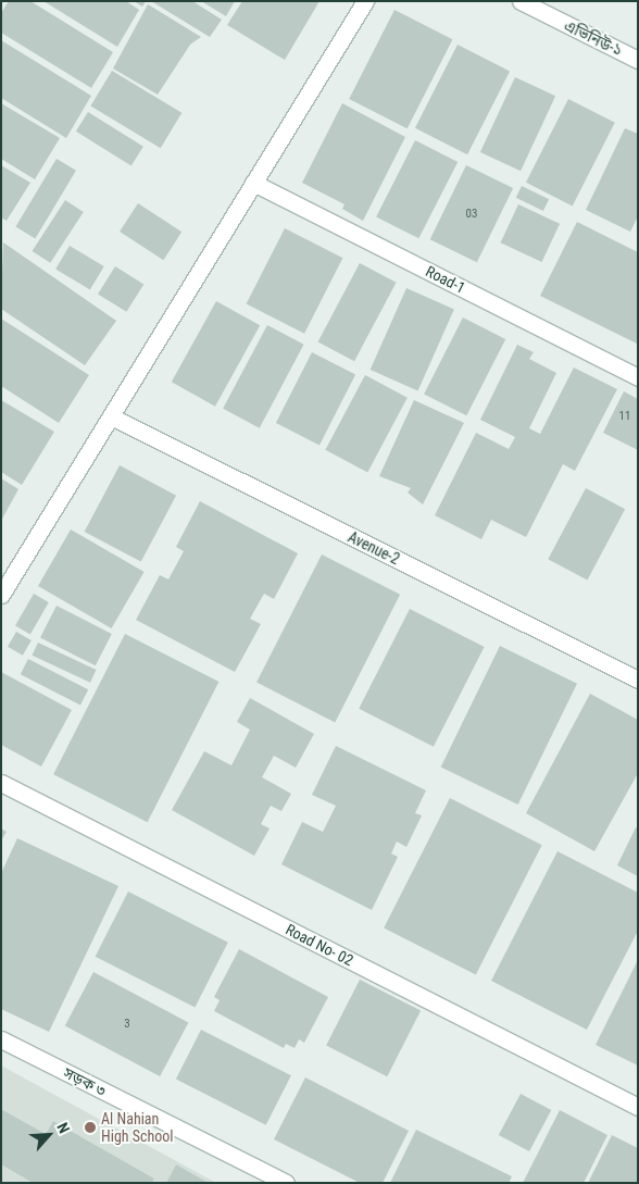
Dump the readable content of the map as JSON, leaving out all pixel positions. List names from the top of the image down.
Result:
{
  "streets": {
    "street": [
      "এভিনিউ-১",
      "Road-1",
      "Avenue-2",
      "Road No- 02",
      "সড়ক ৩"
    ]
  },
  "places": ["Al Nahian High School"],
  "house_numbers": ["03", "11", "3"],
  "north": "top right"
}
